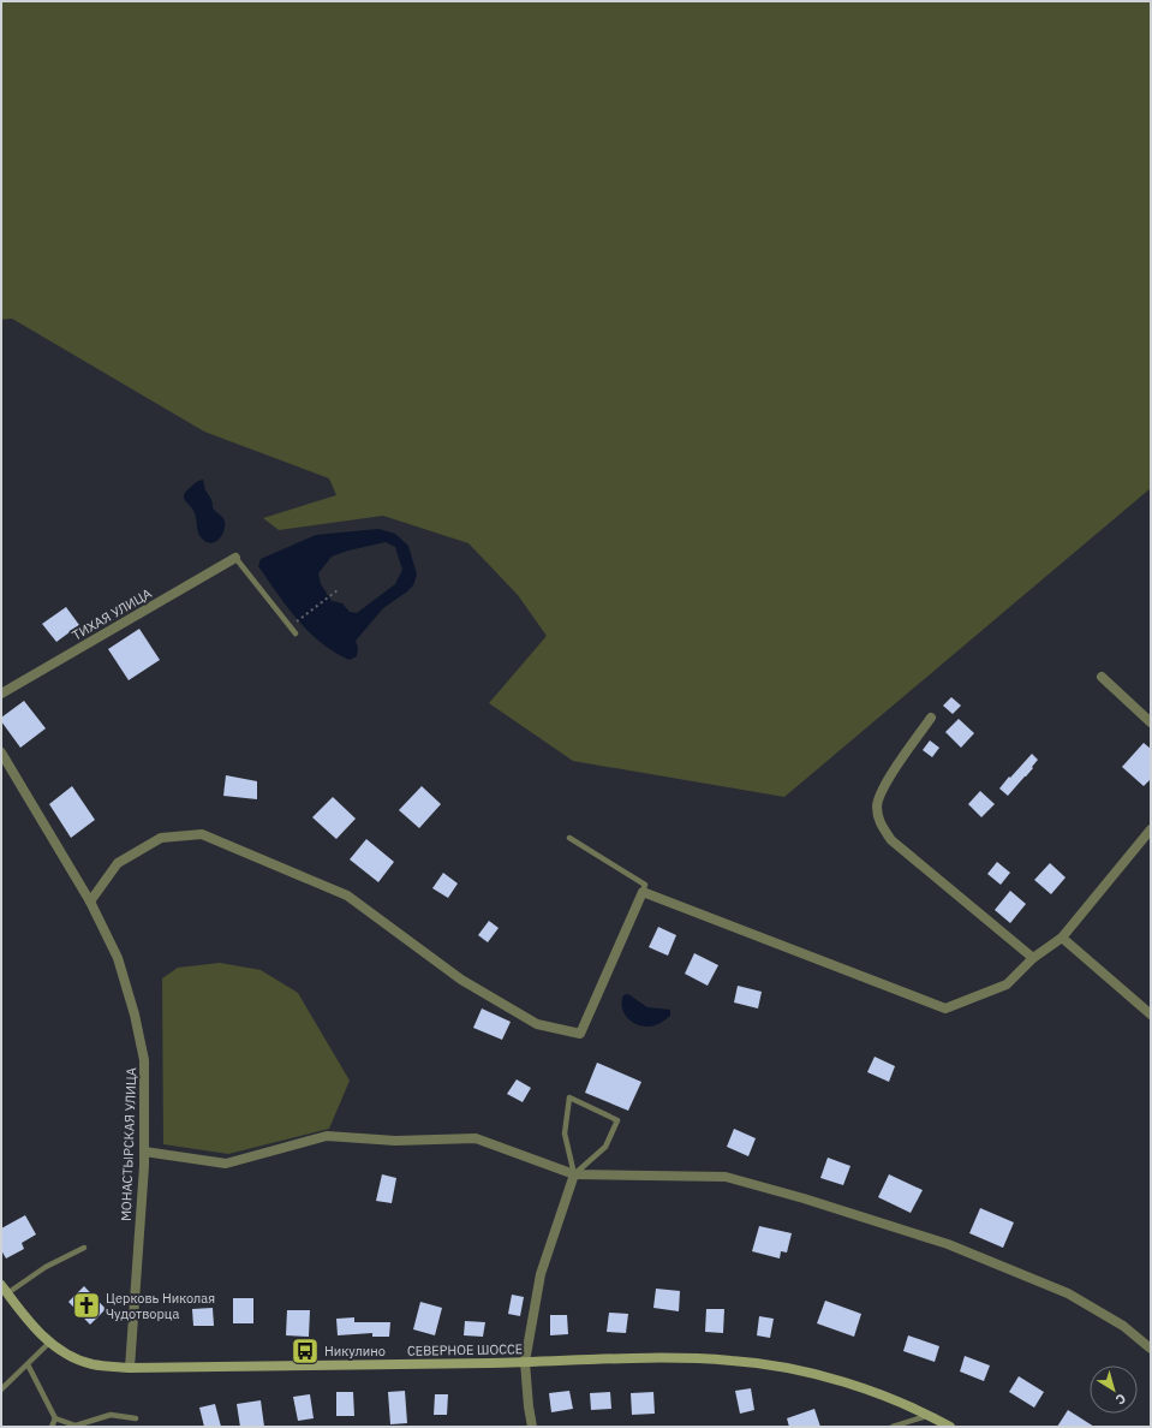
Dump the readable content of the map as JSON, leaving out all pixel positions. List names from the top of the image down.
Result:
{
  "streets": {
    "main road": ["СЕВЕРНОЕ ШОССЕ"],
    "street": ["ТИХАЯ УЛИЦА", "МОНАСТЫРСКАЯ УЛИЦА"]
  },
  "crossings": [
    ["МОНАСТЫРСКАЯ УЛИЦА", "СЕВЕРНОЕ ШОССЕ"]
  ],
  "places": {
    "church": ["Церковь Николая Чудотворца"],
    "bus stop": ["Никулино"]
  },
  "north": "bottom right"
}
